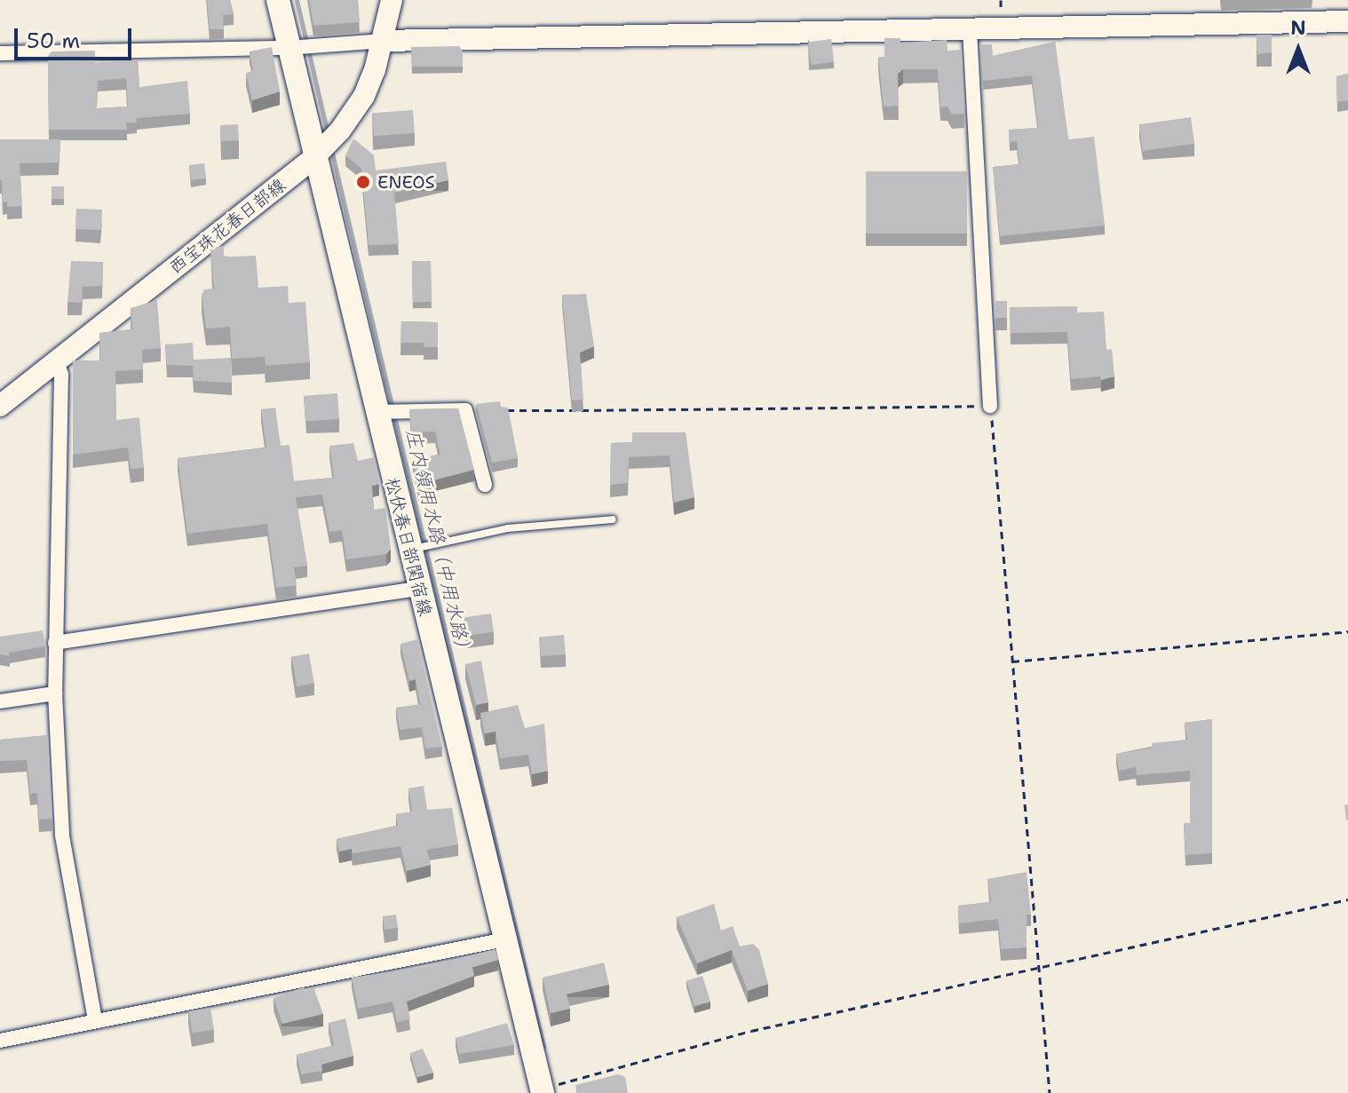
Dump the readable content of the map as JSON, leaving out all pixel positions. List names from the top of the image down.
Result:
{
  "streets": {
    "main road": ["松伏春日部関宿線"],
    "street": ["西宝珠花春日部線"]
  },
  "crossings": [
    ["西宝珠花春日部線", "松伏春日部関宿線"]
  ],
  "water": ["庄内領用水路（中用水路）"],
  "places": ["ENEOS"],
  "scale_bar": "50 m",
  "north": "top"
}
